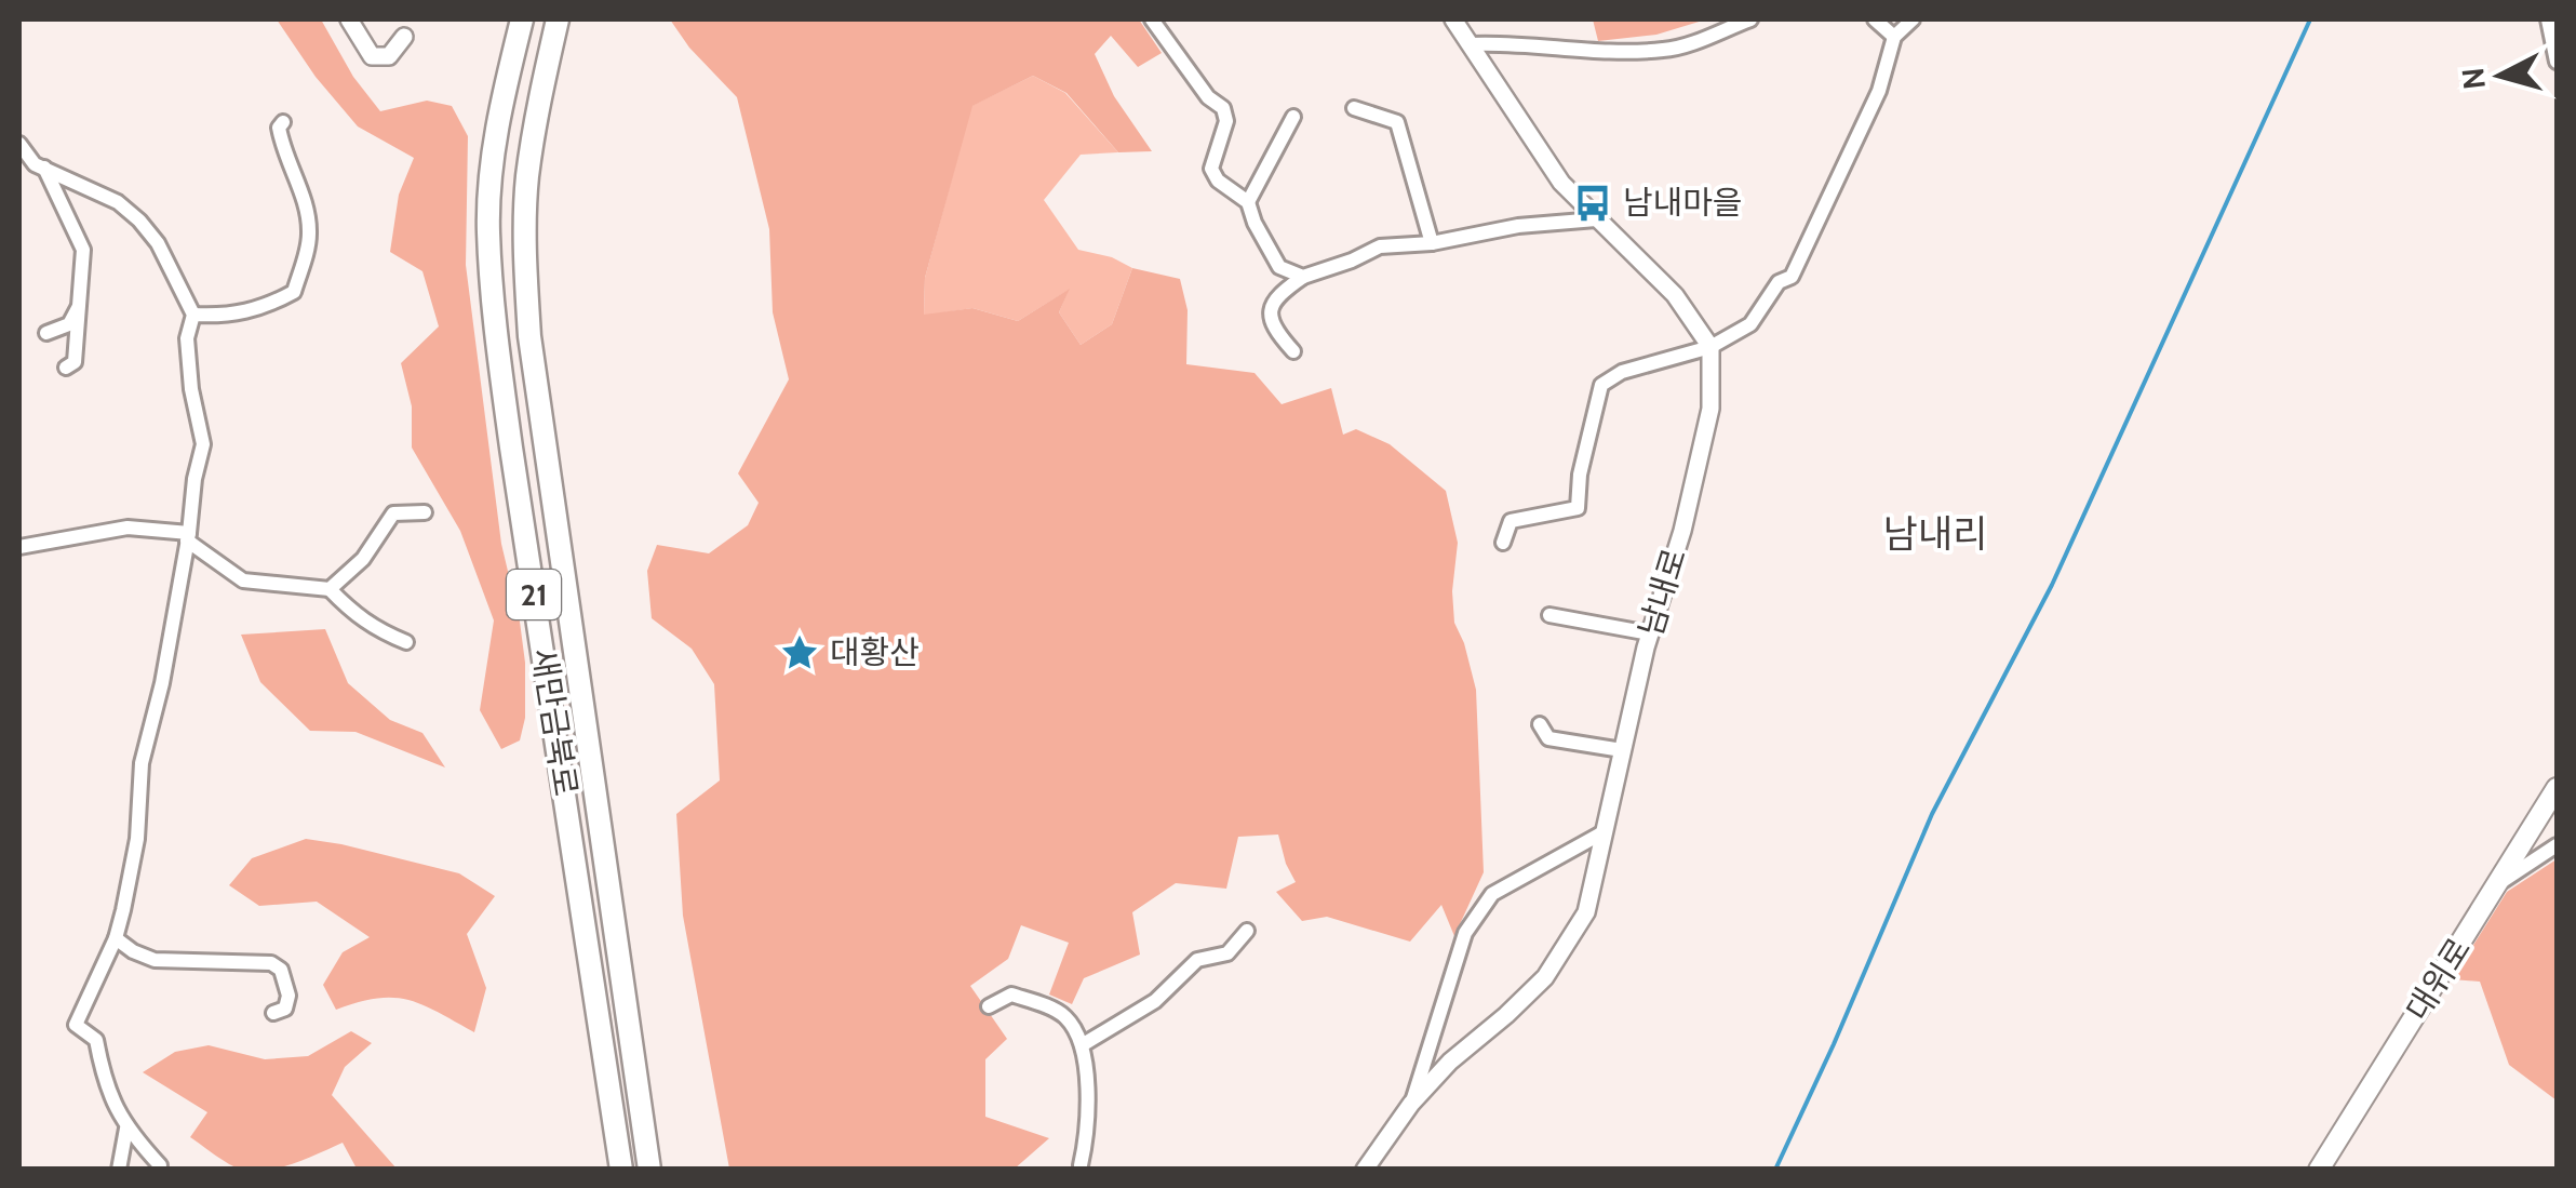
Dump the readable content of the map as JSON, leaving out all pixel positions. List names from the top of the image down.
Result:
{
  "streets": {
    "highway": ["21", "새만금북로"],
    "main road": ["대위로"],
    "street": ["남내로"]
  },
  "districts": ["남내리"],
  "places": {
    "bus stop": ["남내마을"],
    "place": ["대황산"]
  },
  "north": "left"
}
